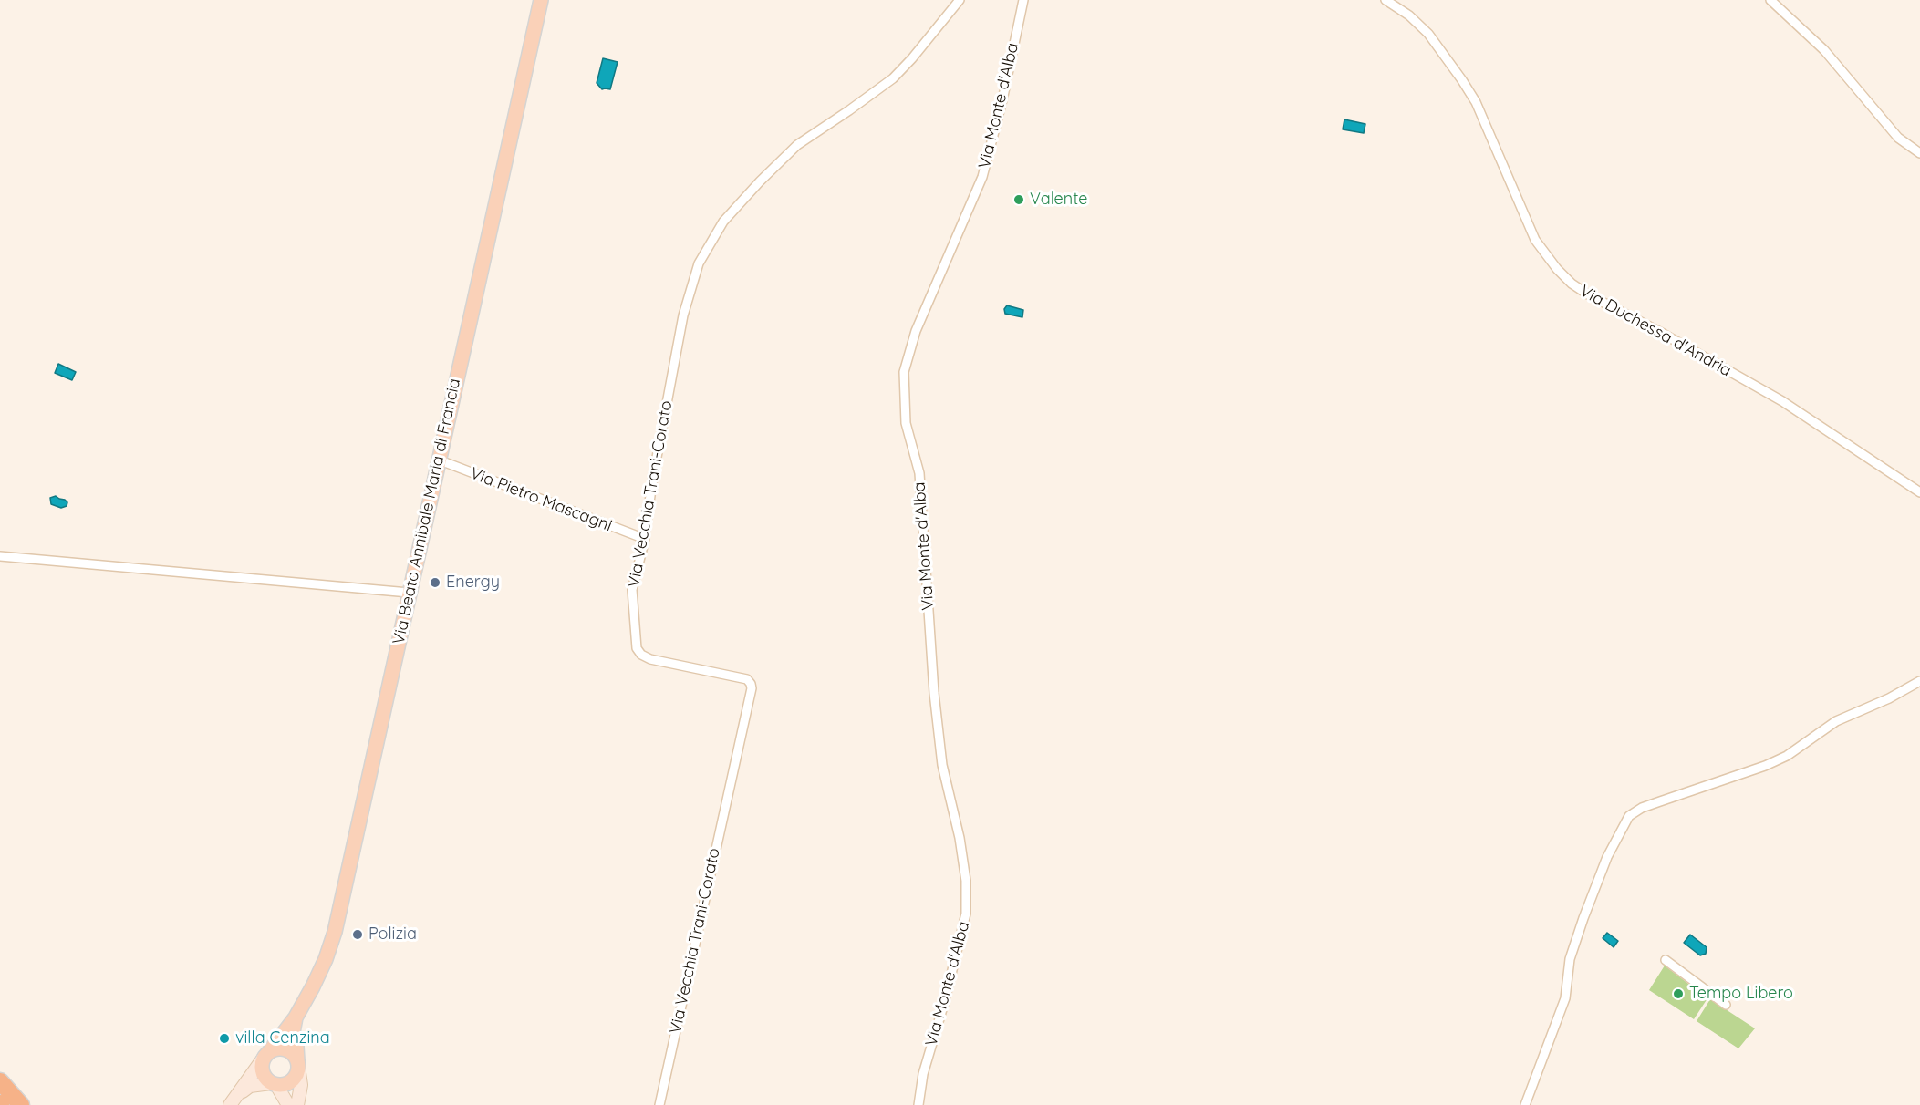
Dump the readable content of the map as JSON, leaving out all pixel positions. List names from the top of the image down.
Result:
{
  "streets": {
    "main road": ["Via Beato Annibale Maria di Francia"],
    "street": [
      "Via Monte d'Alba",
      "Via Duchessa d'Andria",
      "Via Vecchia Trani-Corato",
      "Via Pietro Mascagni"
    ]
  },
  "crossings": [
    ["Via Vecchia Trani-Corato", "Via Pietro Mascagni"],
    ["Via Pietro Mascagni", "Via Beato Annibale Maria di Francia"]
  ],
  "places": [
    "Valente",
    "Energy",
    "Polizia",
    "Tempo Libero",
    "villa Cenzina"
  ]
}
